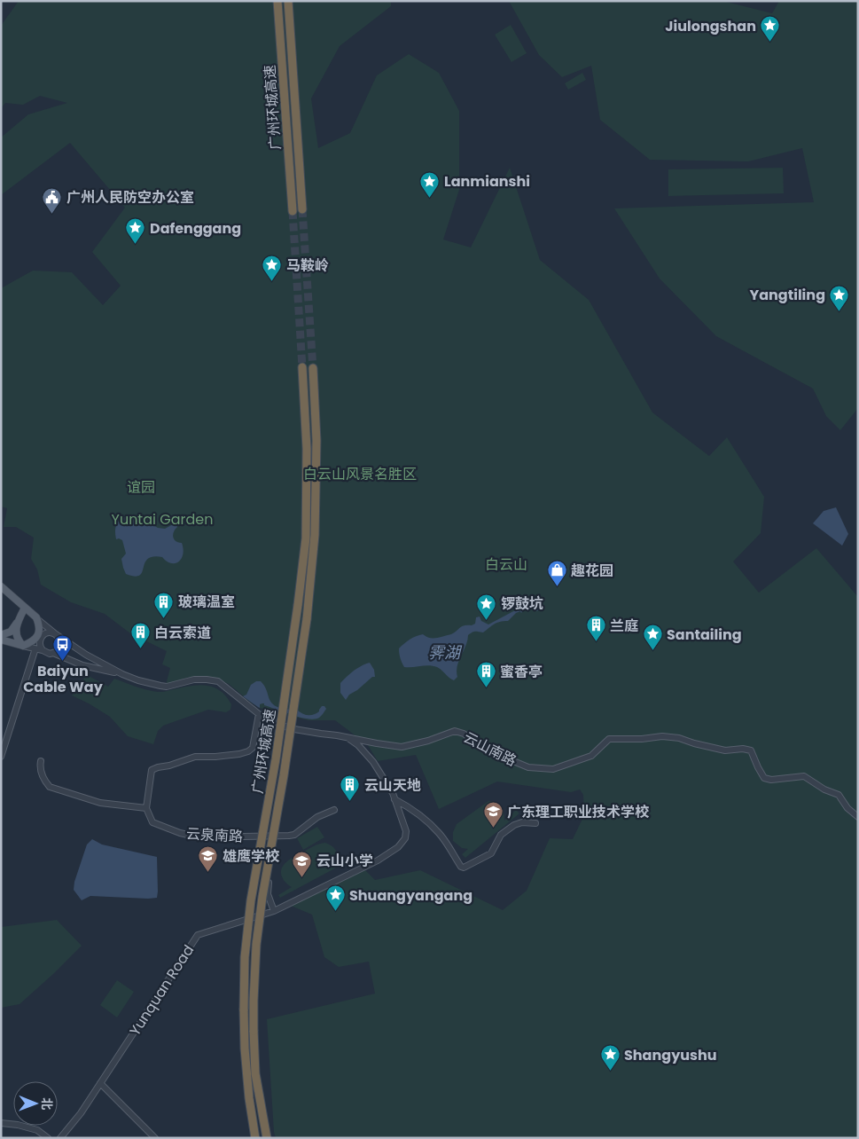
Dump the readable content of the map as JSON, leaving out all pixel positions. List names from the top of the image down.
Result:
{
  "streets": {
    "highway": ["广州环城高速"],
    "street": ["云山南路", "云泉南路", "Yunquan Road"]
  },
  "crossings": [
    ["云山南路", "Yunquan Road"]
  ],
  "water": ["霁湖"],
  "parks": [
    "白云山风景名胜区",
    "谊园",
    "Yuntai Garden",
    "白云山"
  ],
  "places": {
    "place": [
      "Jiulongshan",
      "Lanmianshi",
      "Dafenggang",
      "马鞍岭",
      "Yangtiling",
      "锣鼓坑",
      "Santailing",
      "Shuangyangang",
      "Shangyushu"
    ],
    "public building": ["广州人民防空办公室"],
    "shop": ["趣花园"],
    "building": [
      "玻璃温室",
      "兰庭",
      "白云索道",
      "蜜香亭",
      "云山天地"
    ],
    "bus stop": ["Baiyun Cable Way"],
    "school or university": ["广东理工职业技术学校", "雄鹰学校", "云山小学"]
  },
  "north": "right"
}
